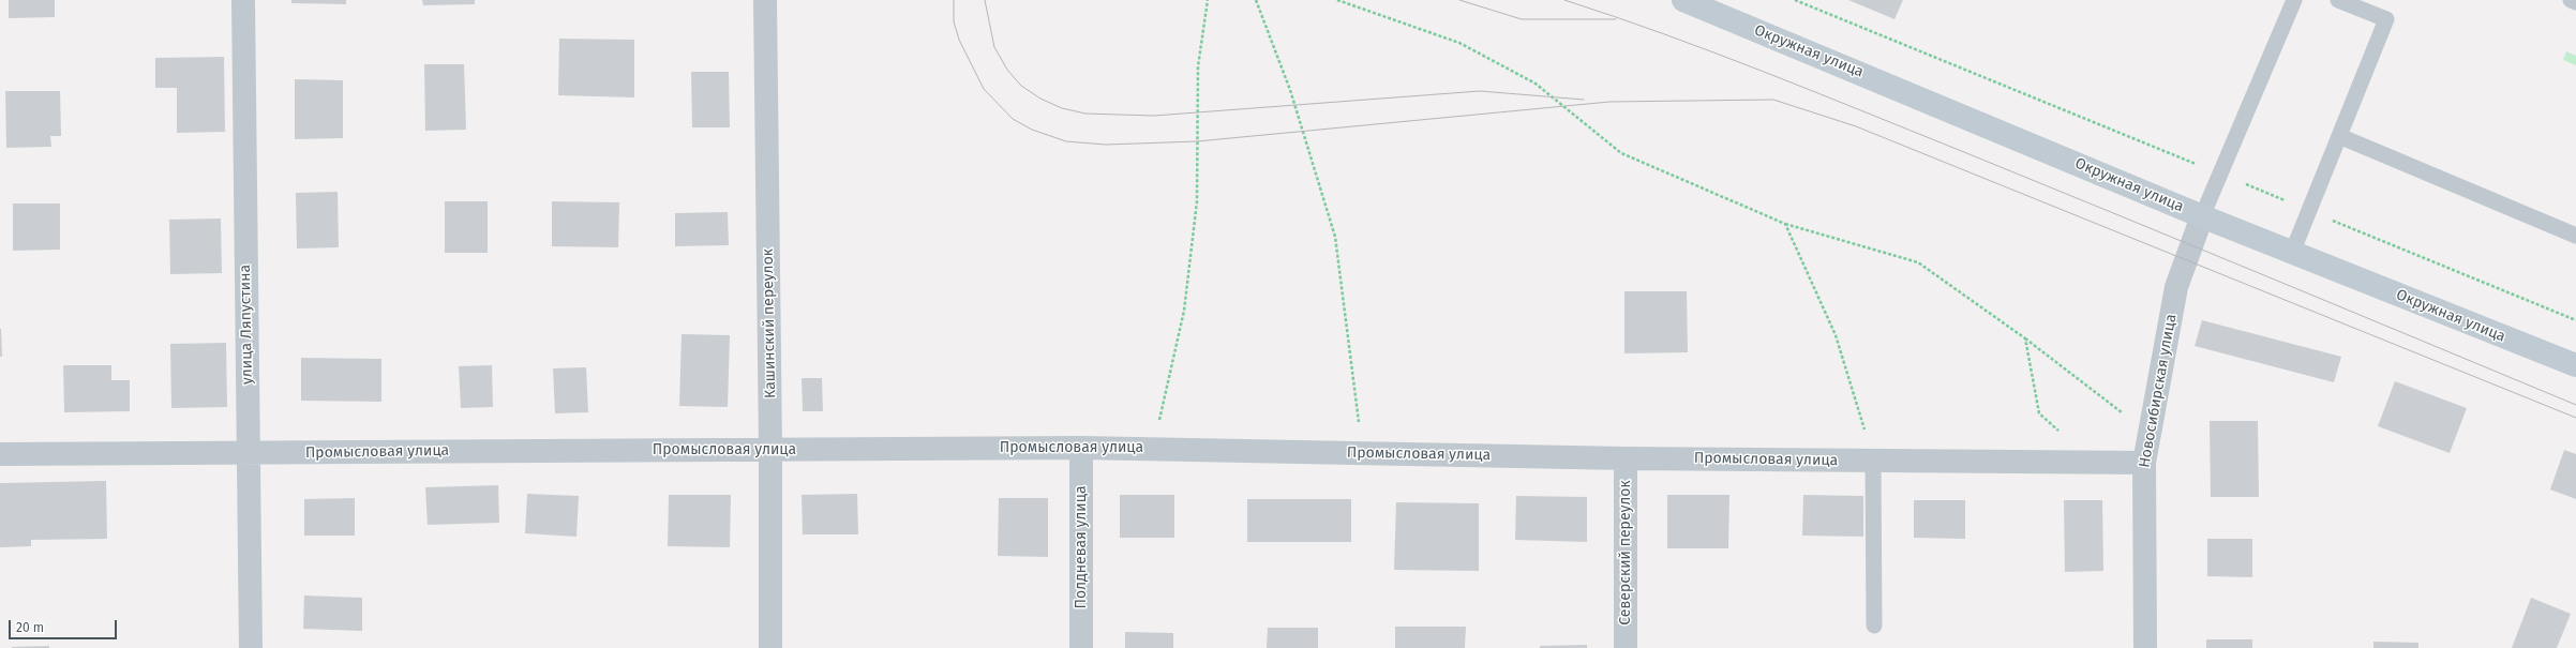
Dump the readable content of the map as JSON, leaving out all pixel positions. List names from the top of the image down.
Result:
{
  "streets": {
    "main road": ["Окружная улица"],
    "street": [
      "Кашинский переулок",
      "улица Ляпустина",
      "Новосибирская улица",
      "Промысловая улица",
      "Полдневая улица",
      "Северский переулок"
    ]
  },
  "crossings": [
    ["Окружная улица", "Новосибирская улица"],
    ["Кашинский переулок", "Промысловая улица"],
    ["улица Ляпустина", "Промысловая улица"],
    ["Новосибирская улица", "Промысловая улица"],
    ["Промысловая улица", "Полдневая улица"],
    ["Промысловая улица", "Северский переулок"]
  ],
  "scale_bar": "20 m"
}
